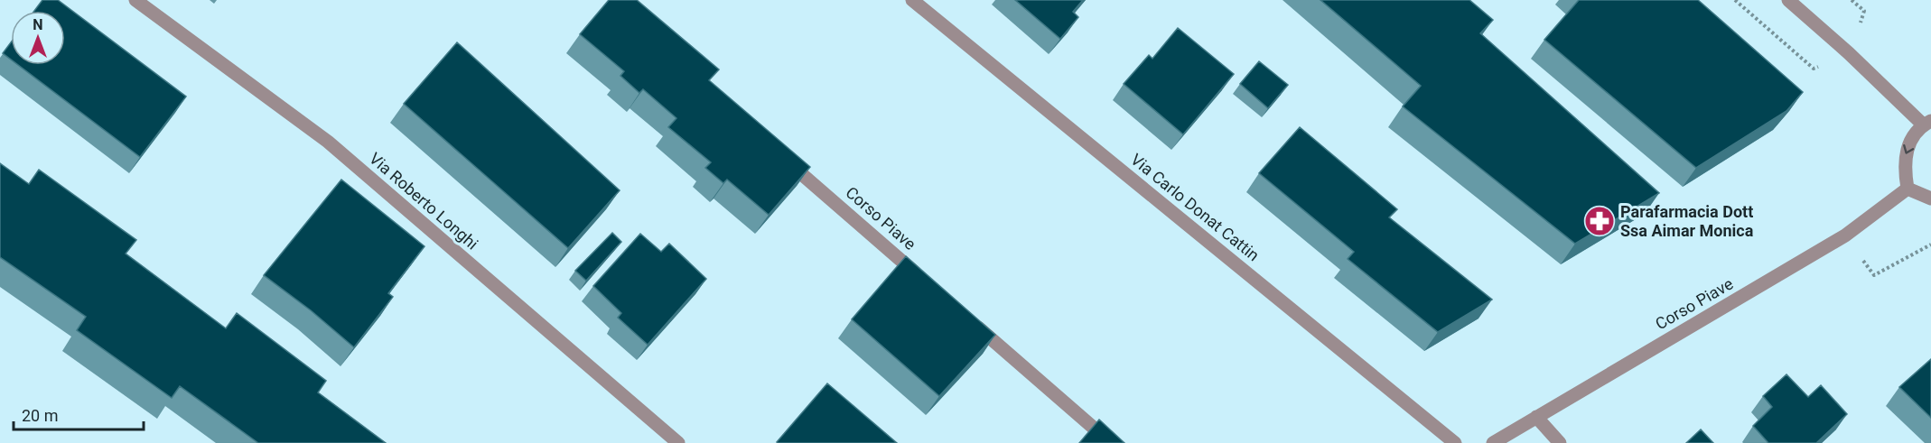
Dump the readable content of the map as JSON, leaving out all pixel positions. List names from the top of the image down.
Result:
{
  "streets": {
    "street": ["Via Roberto Longhi", "Via Carlo Donat Cattin", "Corso Piave"]
  },
  "places": {
    "pharmacy": ["Parafarmacia Dott Ssa Aimar Monica"]
  },
  "scale_bar": "20 m",
  "north": "top"
}
